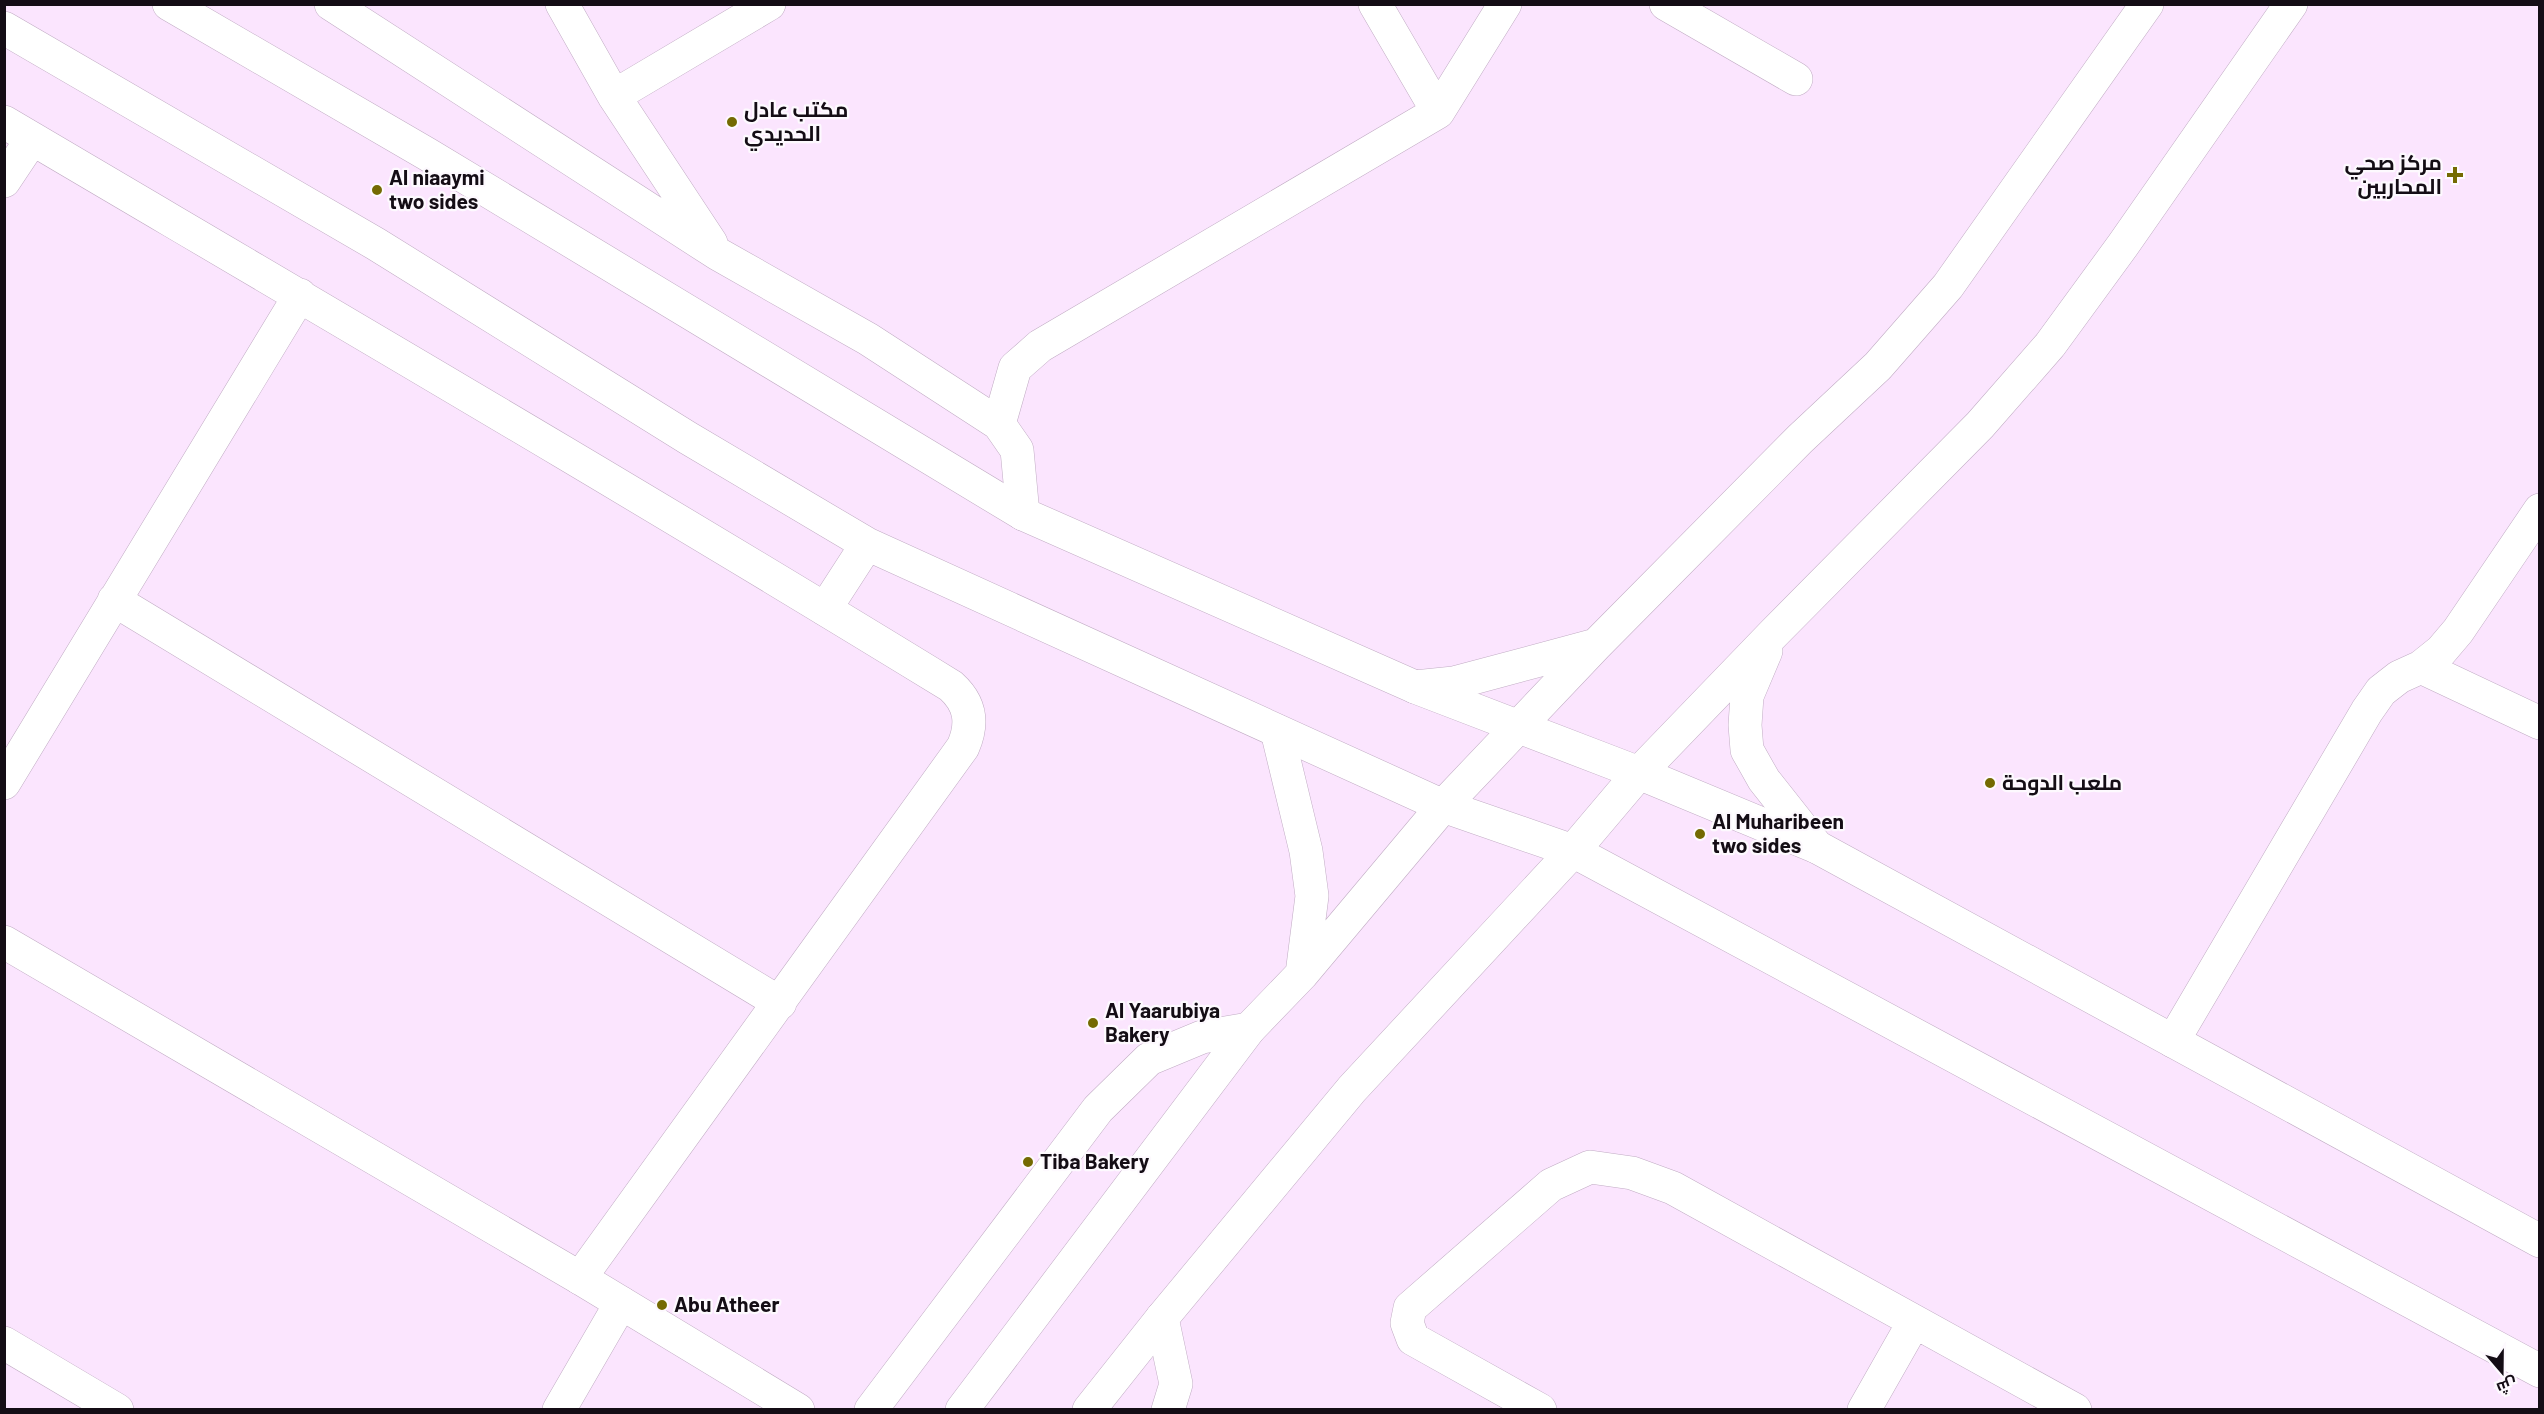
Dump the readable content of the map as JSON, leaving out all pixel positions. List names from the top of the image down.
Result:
{
  "places": {
    "other": [
      "مكتب عادل الحديدي",
      "Al niaaymi two sides",
      "ملعب الدوحة",
      "Al Muharibeen two sides",
      "Al Yaarubiya Bakery",
      "Tiba Bakery",
      "Abu Atheer"
    ],
    "health": ["مركز صحي المحاربين"]
  },
  "north": "bottom"
}
